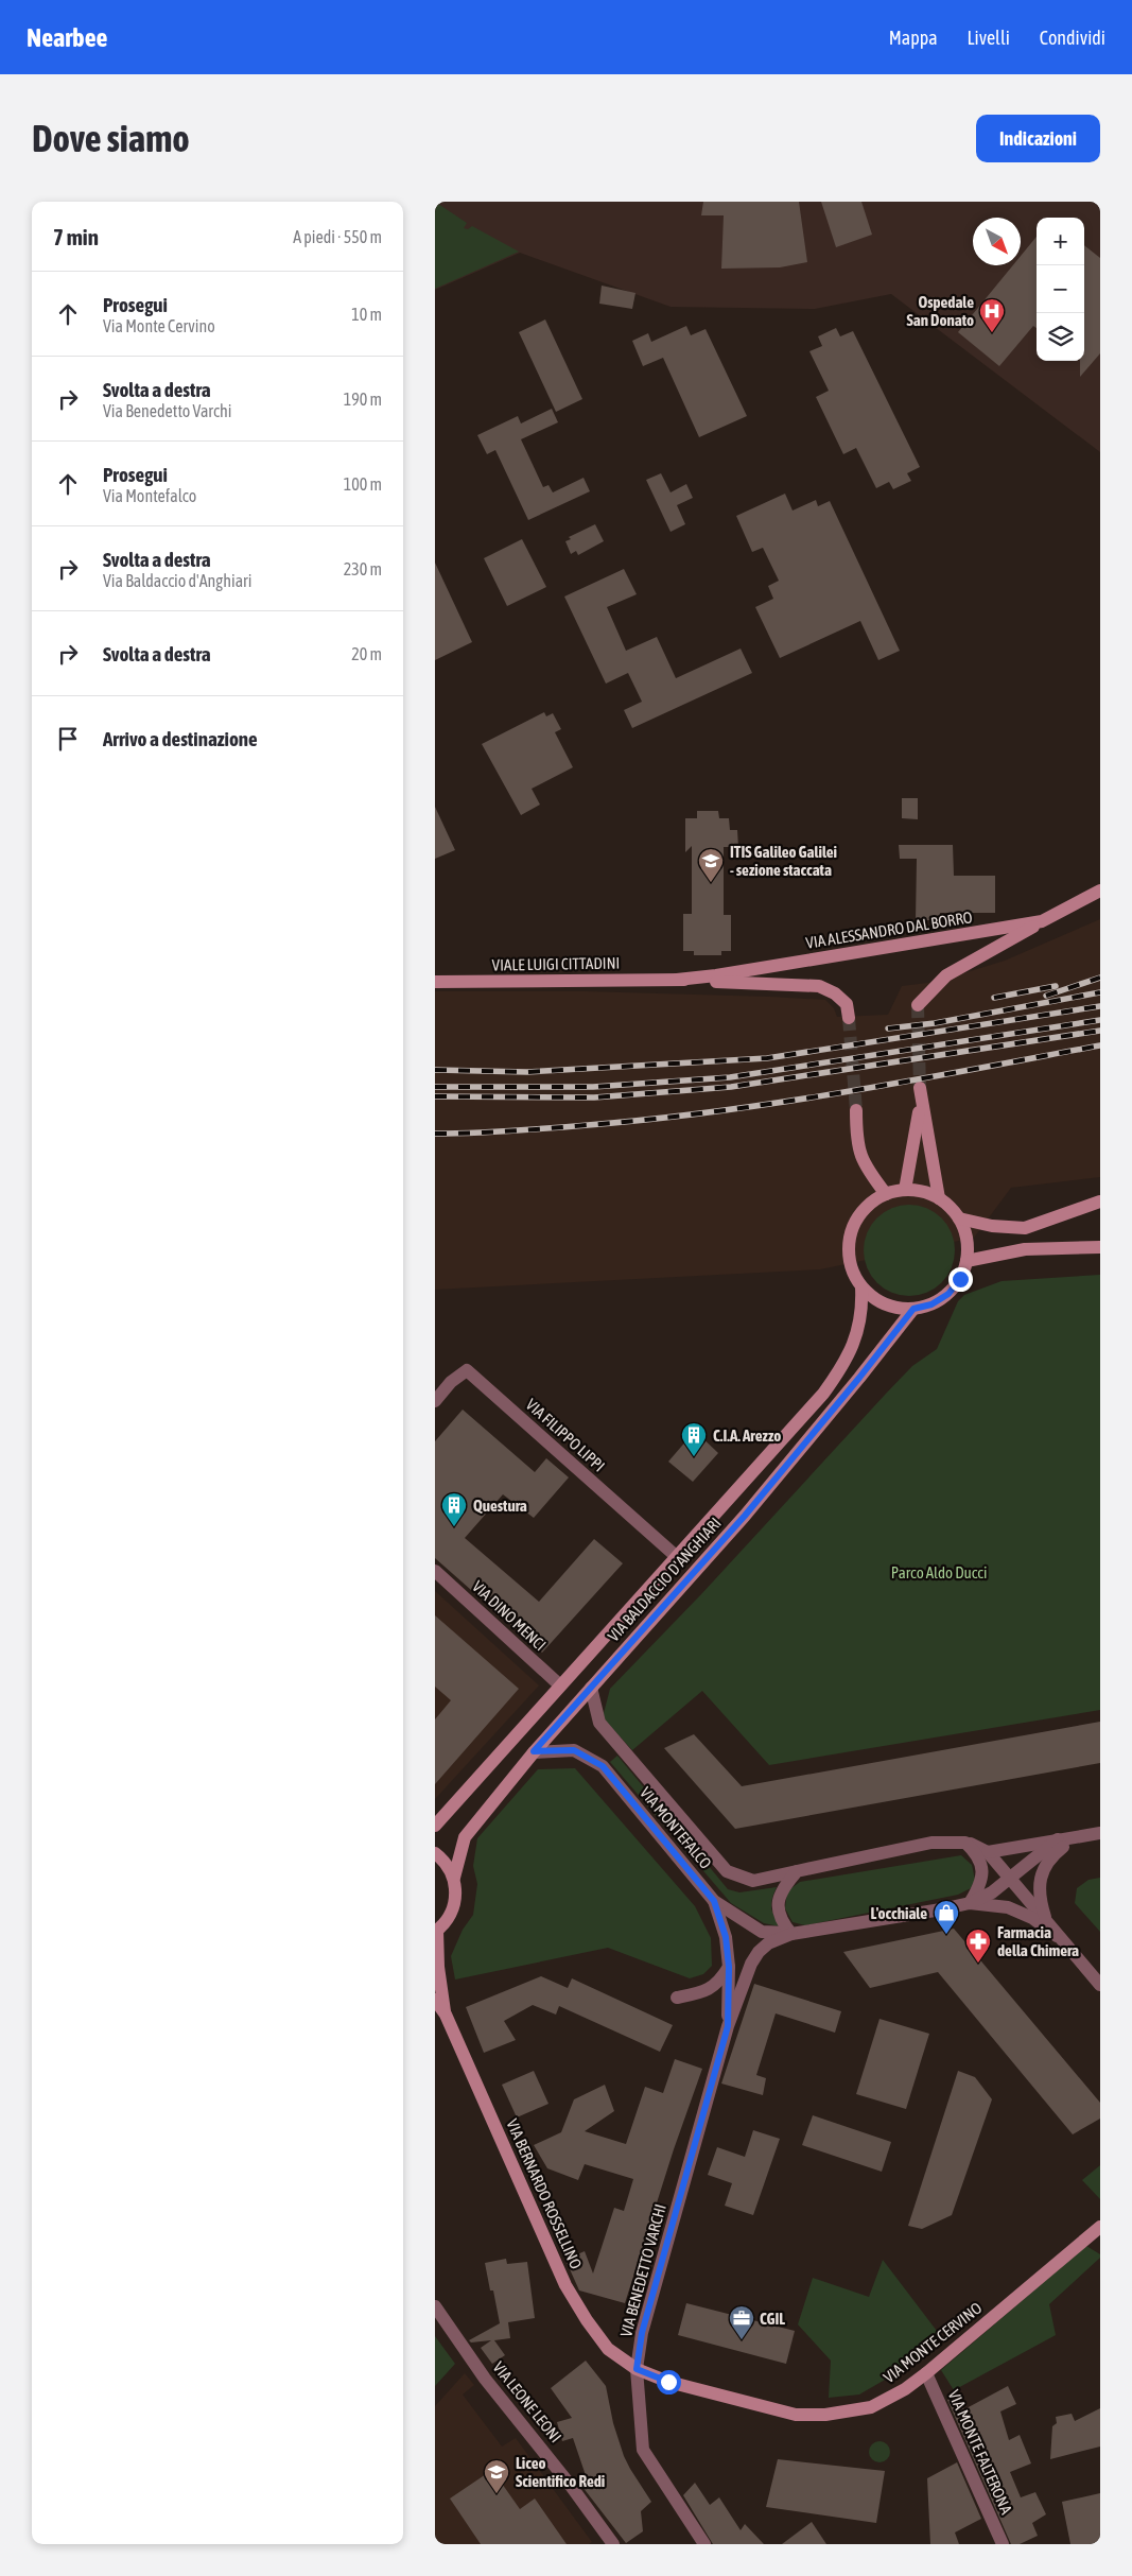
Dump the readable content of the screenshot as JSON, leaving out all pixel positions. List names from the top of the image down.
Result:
{
  "streets": {
    "main road": [
      "VIA ALESSANDRO DAL BORRO",
      "VIALE LUIGI CITTADINI",
      "VIA BALDACCIO D'ANGHIARI",
      "VIA BERNARDO ROSSELLINO",
      "VIA MONTE CERVINO"
    ],
    "street": [
      "VIA FILIPPO LIPPI",
      "VIA DINO MENCI",
      "VIA MONTEFALCO",
      "VIA BENEDETTO VARCHI",
      "VIA LEONE LEONI",
      "VIA MONTE FALTERONA"
    ]
  },
  "crossings": [
    ["VIA ALESSANDRO DAL BORRO", "VIALE LUIGI CITTADINI"],
    ["VIA FILIPPO LIPPI", "VIA BALDACCIO D'ANGHIARI"],
    ["VIA BALDACCIO D'ANGHIARI", "VIA DINO MENCI"],
    ["VIA BALDACCIO D'ANGHIARI", "VIA MONTEFALCO"],
    ["VIA MONTEFALCO", "VIA BENEDETTO VARCHI"],
    ["VIA BERNARDO ROSSELLINO", "VIA BENEDETTO VARCHI"],
    ["VIA BERNARDO ROSSELLINO", "VIA MONTE CERVINO"],
    ["VIA BENEDETTO VARCHI", "VIA MONTE CERVINO"],
    ["VIA MONTE CERVINO", "VIA MONTE FALTERONA"]
  ],
  "parks": ["Parco Aldo Ducci"],
  "places": {
    "hospital": ["Ospedale San Donato"],
    "school or university": ["ITIS Galileo Galilei - sezione staccata", "Liceo Scientifico Redi"],
    "building": ["C.I.A. Arezzo", "Questura"],
    "shop": ["L'occhiale"],
    "pharmacy": ["Farmacia della Chimera"],
    "office": ["CGIL"]
  },
  "north": "bottom right",
  "page": {
    "header": "Nearbee",
    "nav": ["Mappa", "Livelli", "Condividi"],
    "buttons": "Indicazioni",
    "title": "Dove siamo",
    "heading": ["7 min", "A piedi · 550 m"],
    "map_buttons": ["+", "−"],
    "list": [
      ["Prosegui", "Via Monte Cervino", "10 m"],
      ["Svolta a destra", "Via Benedetto Varchi", "190 m"],
      ["Prosegui", "Via Montefalco", "100 m"],
      ["Svolta a destra", "Via Baldaccio d'Anghiari", "230 m"],
      ["Svolta a destra", "20 m"],
      "Arrivo a destinazione"
    ]
  }
}
